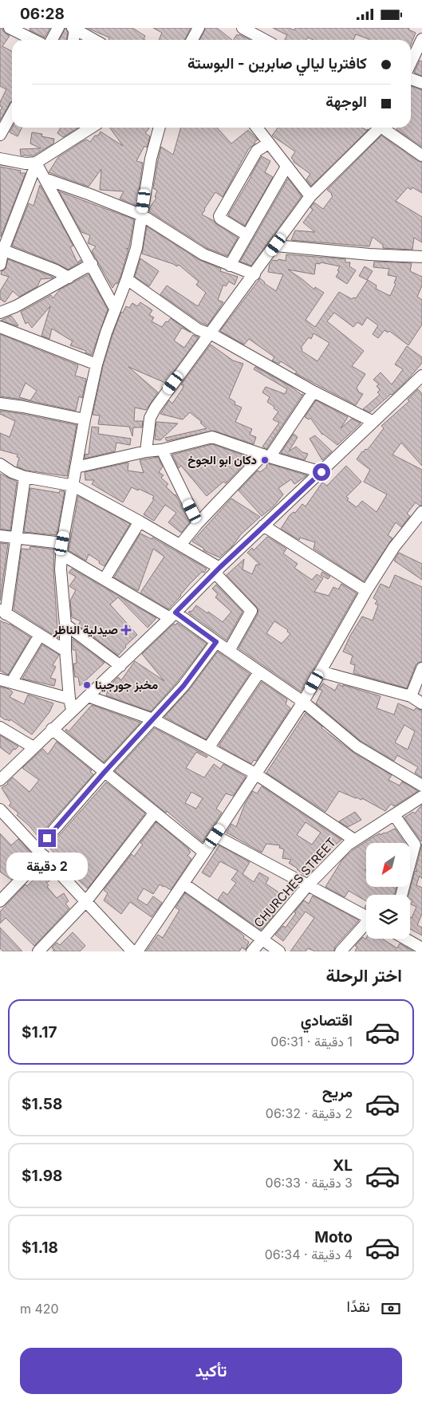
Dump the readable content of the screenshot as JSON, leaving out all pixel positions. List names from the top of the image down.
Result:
{
  "streets": {
    "street": ["CHURCHES STREET"]
  },
  "places": {
    "other": ["دكان ابو الجوخ", "مخبز جورجينا"],
    "health": ["صيدلية الناظر"]
  },
  "north": "bottom left",
  "page": {
    "status": "06:28",
    "banner": ["كافتريا ليالي صابرين - البوستة", "الوجهة"],
    "bubble": "2 دقيقة",
    "heading": "اختر الرحلة",
    "list": [
      {
        "name": "اقتصادي",
        "note": "1 دقيقة · 06:31",
        "value": "$1.17"
      },
      {
        "name": "مريح",
        "note": "2 دقيقة · 06:32",
        "value": "$1.58"
      },
      {
        "name": "XL",
        "note": "3 دقيقة · 06:33",
        "value": "$1.98"
      },
      {
        "name": "Moto",
        "note": "4 دقيقة · 06:34",
        "value": "$1.18"
      }
    ],
    "pay": ["نقدًا", "420 m"],
    "buttons": "تأكيد"
  }
}
